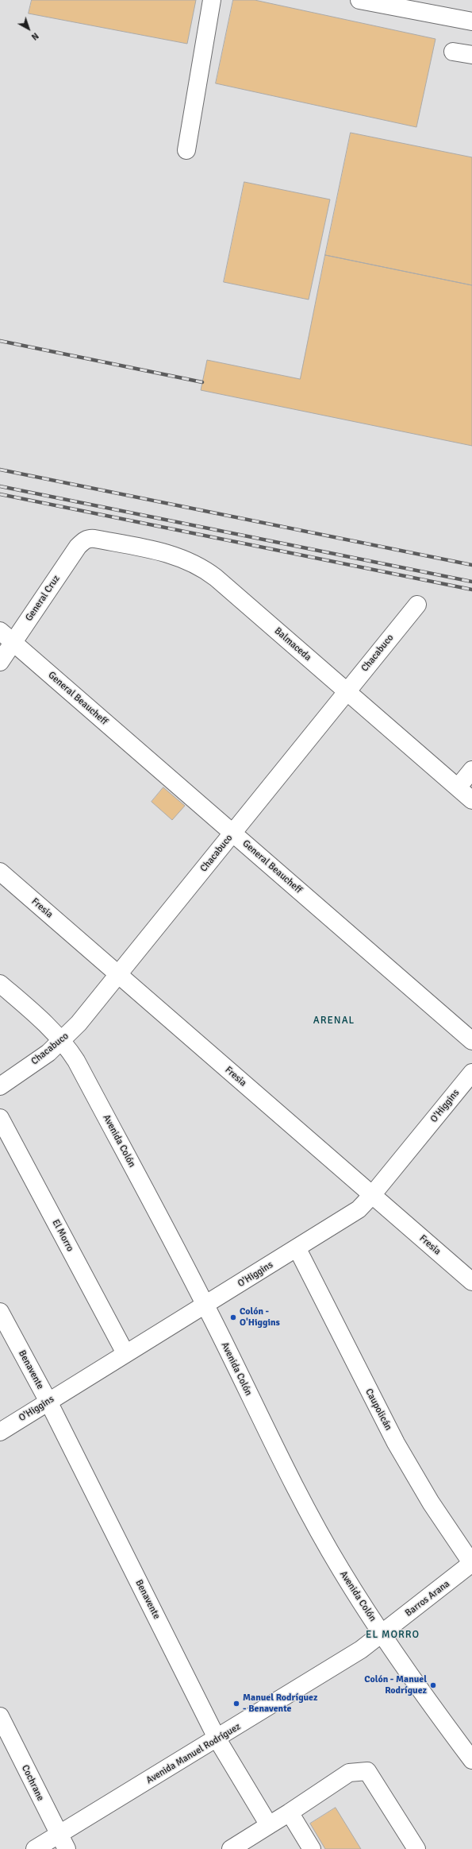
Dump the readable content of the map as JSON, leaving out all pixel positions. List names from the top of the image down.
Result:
{
  "streets": {
    "street": [
      "General Cruz",
      "Balmaceda",
      "Chacabuco",
      "General Beaucheff",
      "Fresia",
      "O'Higgins",
      "Avenida Colón",
      "El Morro",
      "Benavente",
      "Caupolicán",
      "Barros Arana",
      "Avenida Manuel Rodríguez",
      "Cochrane"
    ]
  },
  "crossings": [
    ["General Cruz", "Balmaceda"],
    ["General Cruz", "General Beaucheff"],
    ["Balmaceda", "Chacabuco"],
    ["Chacabuco", "General Beaucheff"],
    ["Chacabuco", "Fresia"],
    ["Chacabuco", "Avenida Colón"],
    ["Fresia", "O'Higgins"],
    ["O'Higgins", "Avenida Colón"],
    ["O'Higgins", "El Morro"],
    ["O'Higgins", "Benavente"],
    ["O'Higgins", "Caupolicán"],
    ["Avenida Colón", "Barros Arana"],
    ["Avenida Colón", "Avenida Manuel Rodríguez"],
    ["Benavente", "Avenida Manuel Rodríguez"],
    ["Caupolicán", "Barros Arana"],
    ["Barros Arana", "Avenida Manuel Rodríguez"],
    ["Avenida Manuel Rodríguez", "Cochrane"]
  ],
  "districts": ["ARENAL", "EL MORRO"],
  "places": ["Colón - O'Higgins", "Colón - Manuel Rodríguez", "Manuel Rodríguez - Benavente"],
  "north": "bottom right"
}
